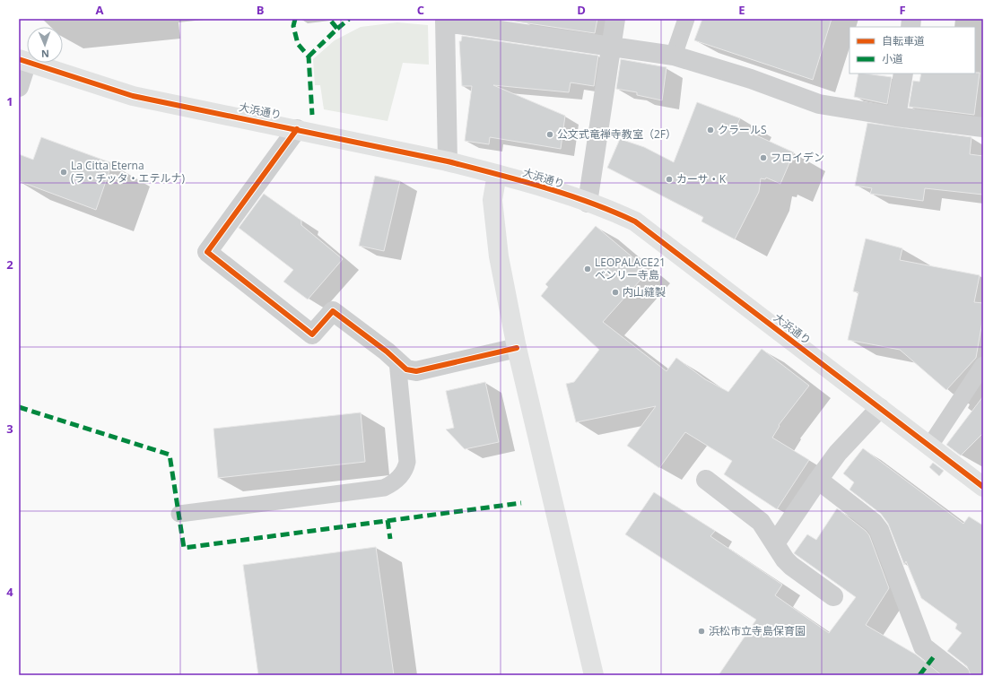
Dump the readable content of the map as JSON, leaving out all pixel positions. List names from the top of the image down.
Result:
{
  "streets": {
    "street": ["大浜通り"]
  },
  "places": [
    "クラールS",
    "公文式竜禅寺教室（2F）",
    "フロイデン",
    "La Citta Eterna (ラ・チッタ・エテルナ)",
    "カーサ・K",
    "LEOPALACE21 ベンリー寺島",
    "内山縫製",
    "浜松市立寺島保育園"
  ],
  "legend": ["自転車道", "小道"],
  "north": "bottom",
  "grid": {
    "columns": [
      "A",
      "B",
      "C",
      "D",
      "E",
      "F"
    ],
    "rows": [
      "1",
      "2",
      "3",
      "4"
    ]
  }
}
